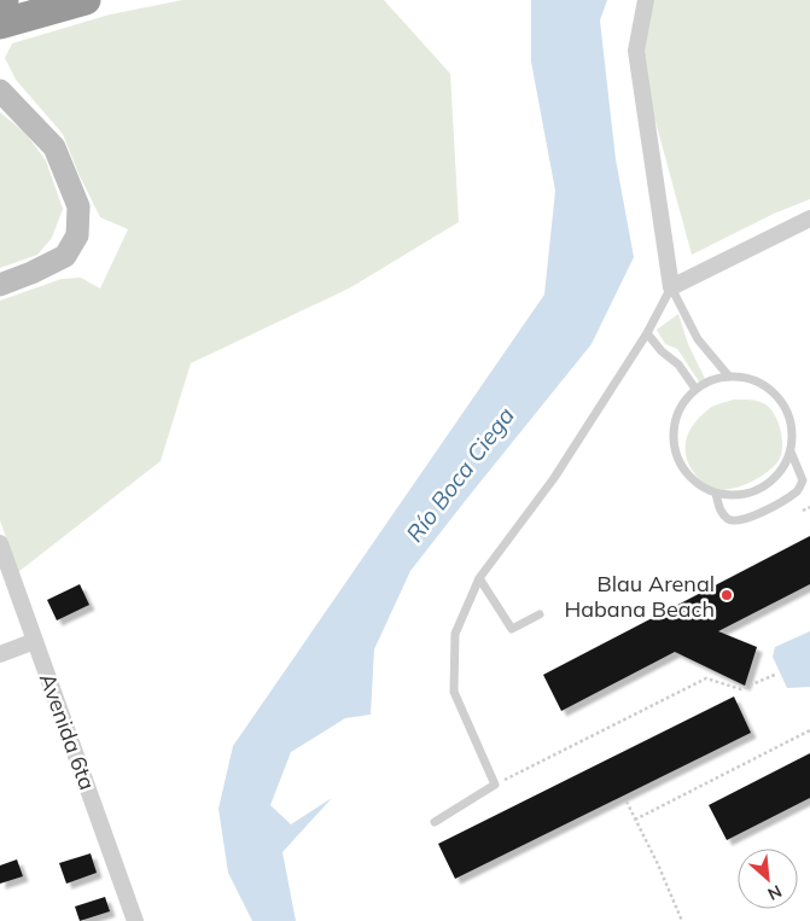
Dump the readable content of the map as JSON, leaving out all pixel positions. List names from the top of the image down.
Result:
{
  "streets": {
    "street": ["Avenida 6ta"]
  },
  "water": ["Río Boca Ciega"],
  "places": ["Blau Arenal Habana Beach"],
  "north": "bottom right"
}
